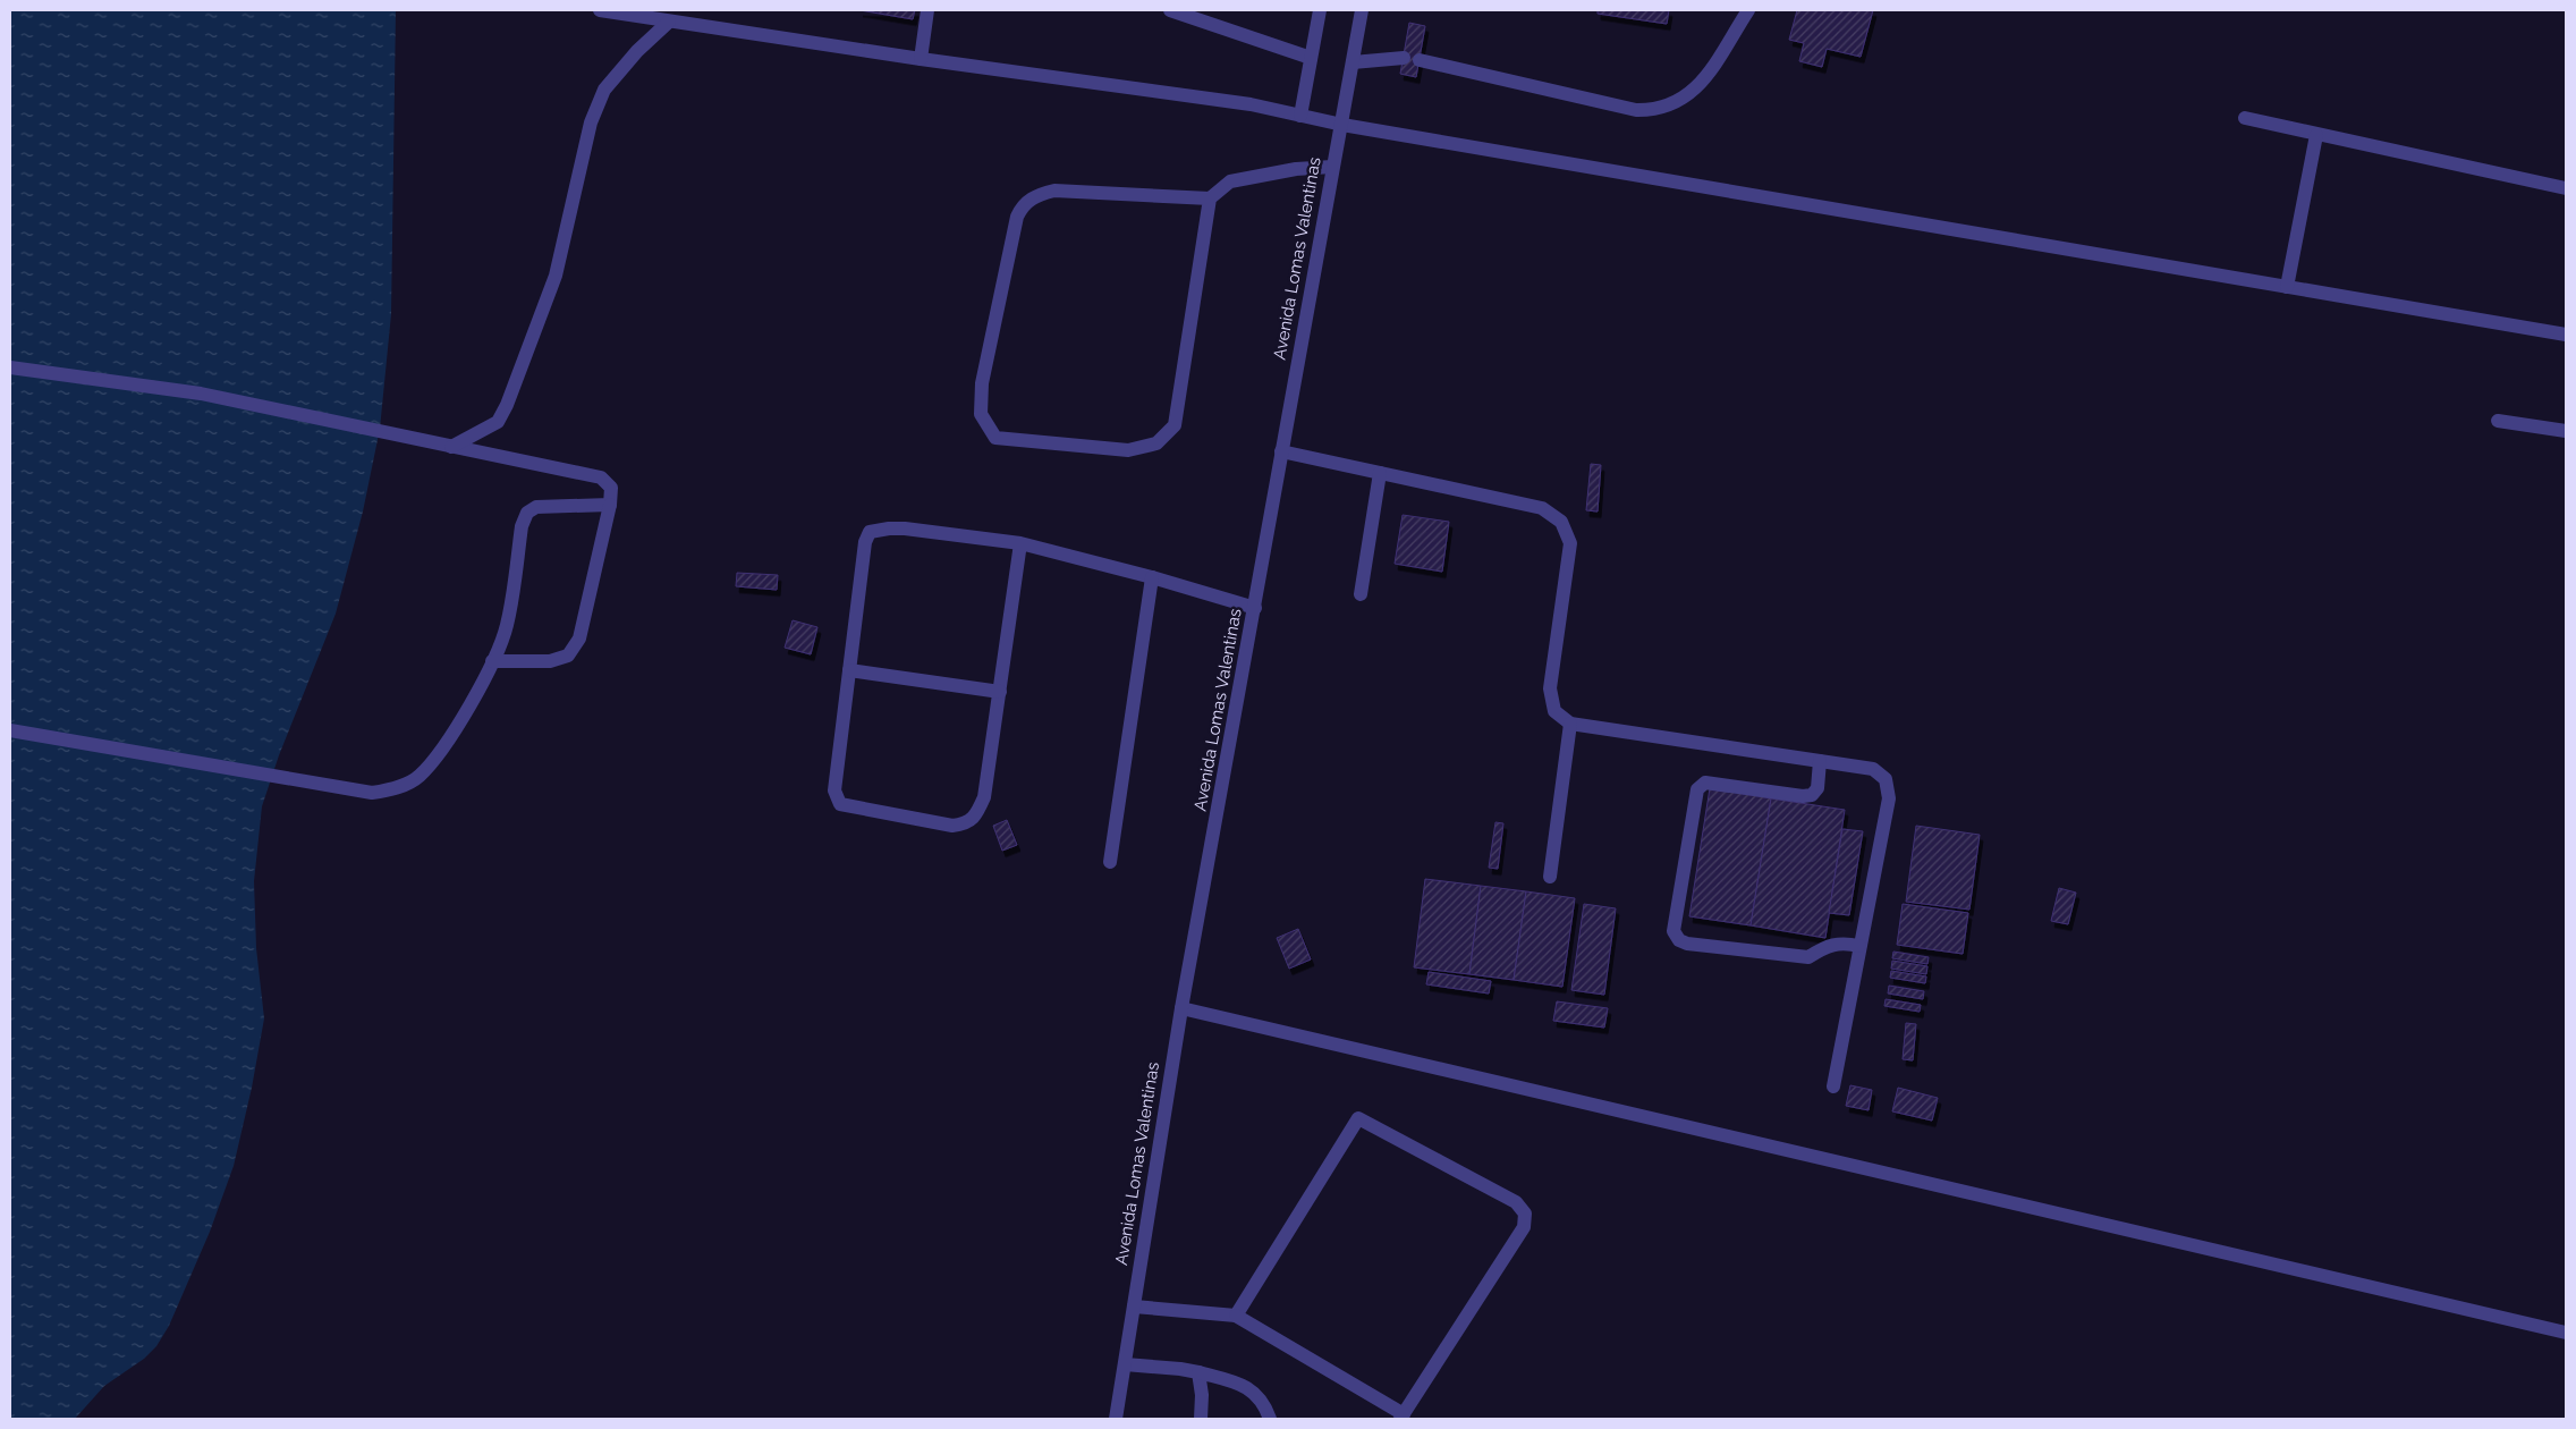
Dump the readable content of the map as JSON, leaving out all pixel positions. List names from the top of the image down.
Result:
{
  "streets": {
    "street": ["Avenida Lomas Valentinas"]
  }
}
